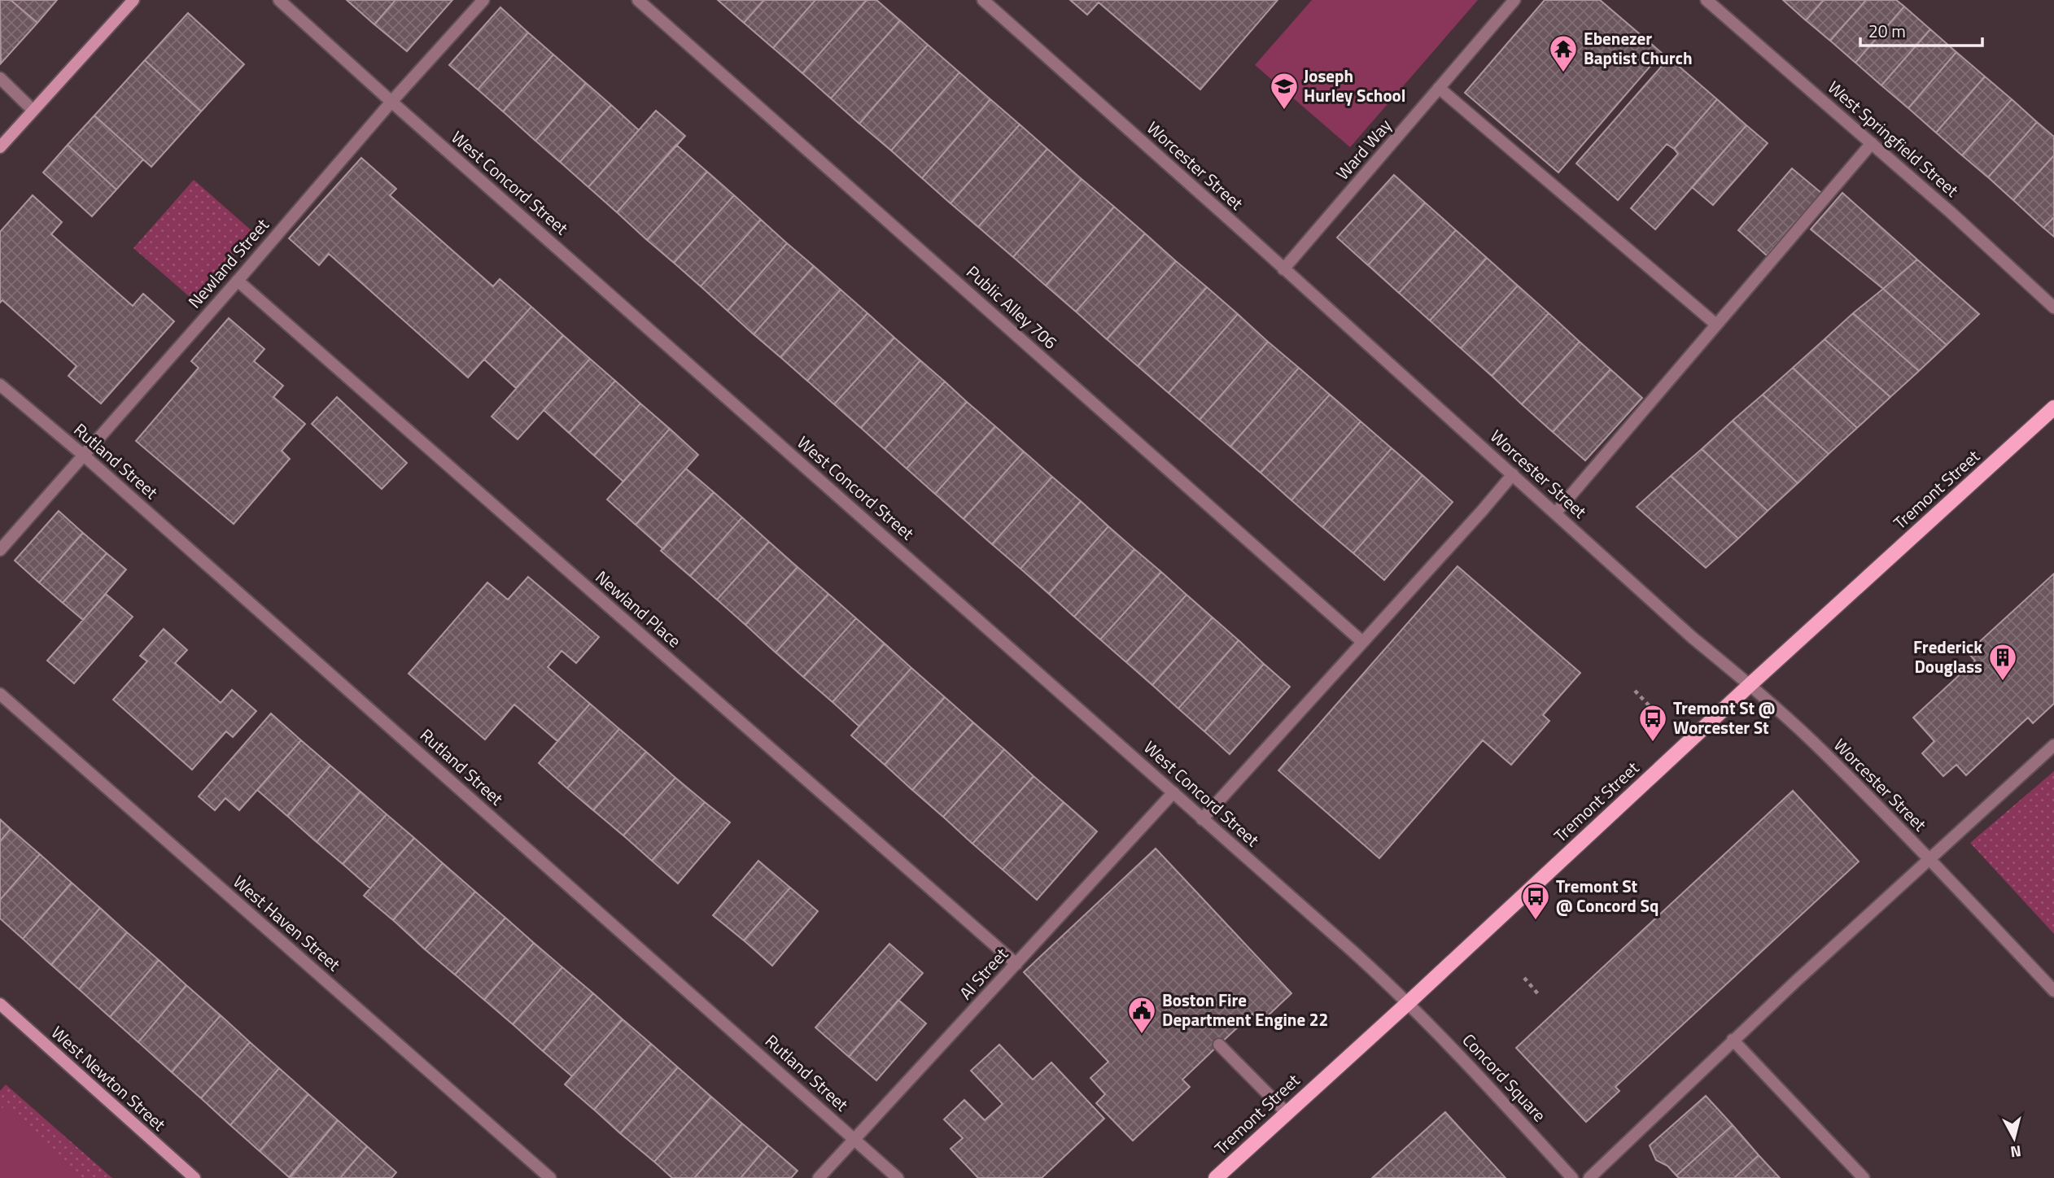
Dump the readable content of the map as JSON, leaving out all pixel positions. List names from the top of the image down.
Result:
{
  "streets": {
    "main road": ["Tremont Street", "West Newton Street"],
    "street": [
      "West Springfield Street",
      "Ward Way",
      "Worcester Street",
      "West Concord Street",
      "Newland Street",
      "Public Alley 706",
      "Rutland Street",
      "Newland Place",
      "West Haven Street",
      "Al Street",
      "Concord Square"
    ]
  },
  "crossings": [
    ["Ward Way", "Worcester Street"],
    ["Worcester Street", "Tremont Street"],
    ["West Concord Street", "Newland Street"],
    ["West Concord Street", "Tremont Street"],
    ["West Concord Street", "Al Street"],
    ["West Concord Street", "Concord Square"],
    ["Newland Street", "Rutland Street"],
    ["Newland Street", "Newland Place"],
    ["Rutland Street", "Al Street"],
    ["Tremont Street", "Concord Square"],
    ["Newland Place", "Al Street"]
  ],
  "places": {
    "temple": ["Ebenezer Baptist Church"],
    "school or university": ["Joseph Hurley School"],
    "building": ["Frederick Douglass"],
    "bus stop": ["Tremont St @ Worcester St", "Tremont St @ Concord Sq"],
    "public building": ["Boston Fire Department Engine 22"]
  },
  "scale_bar": "20 m",
  "north": "bottom"
}
